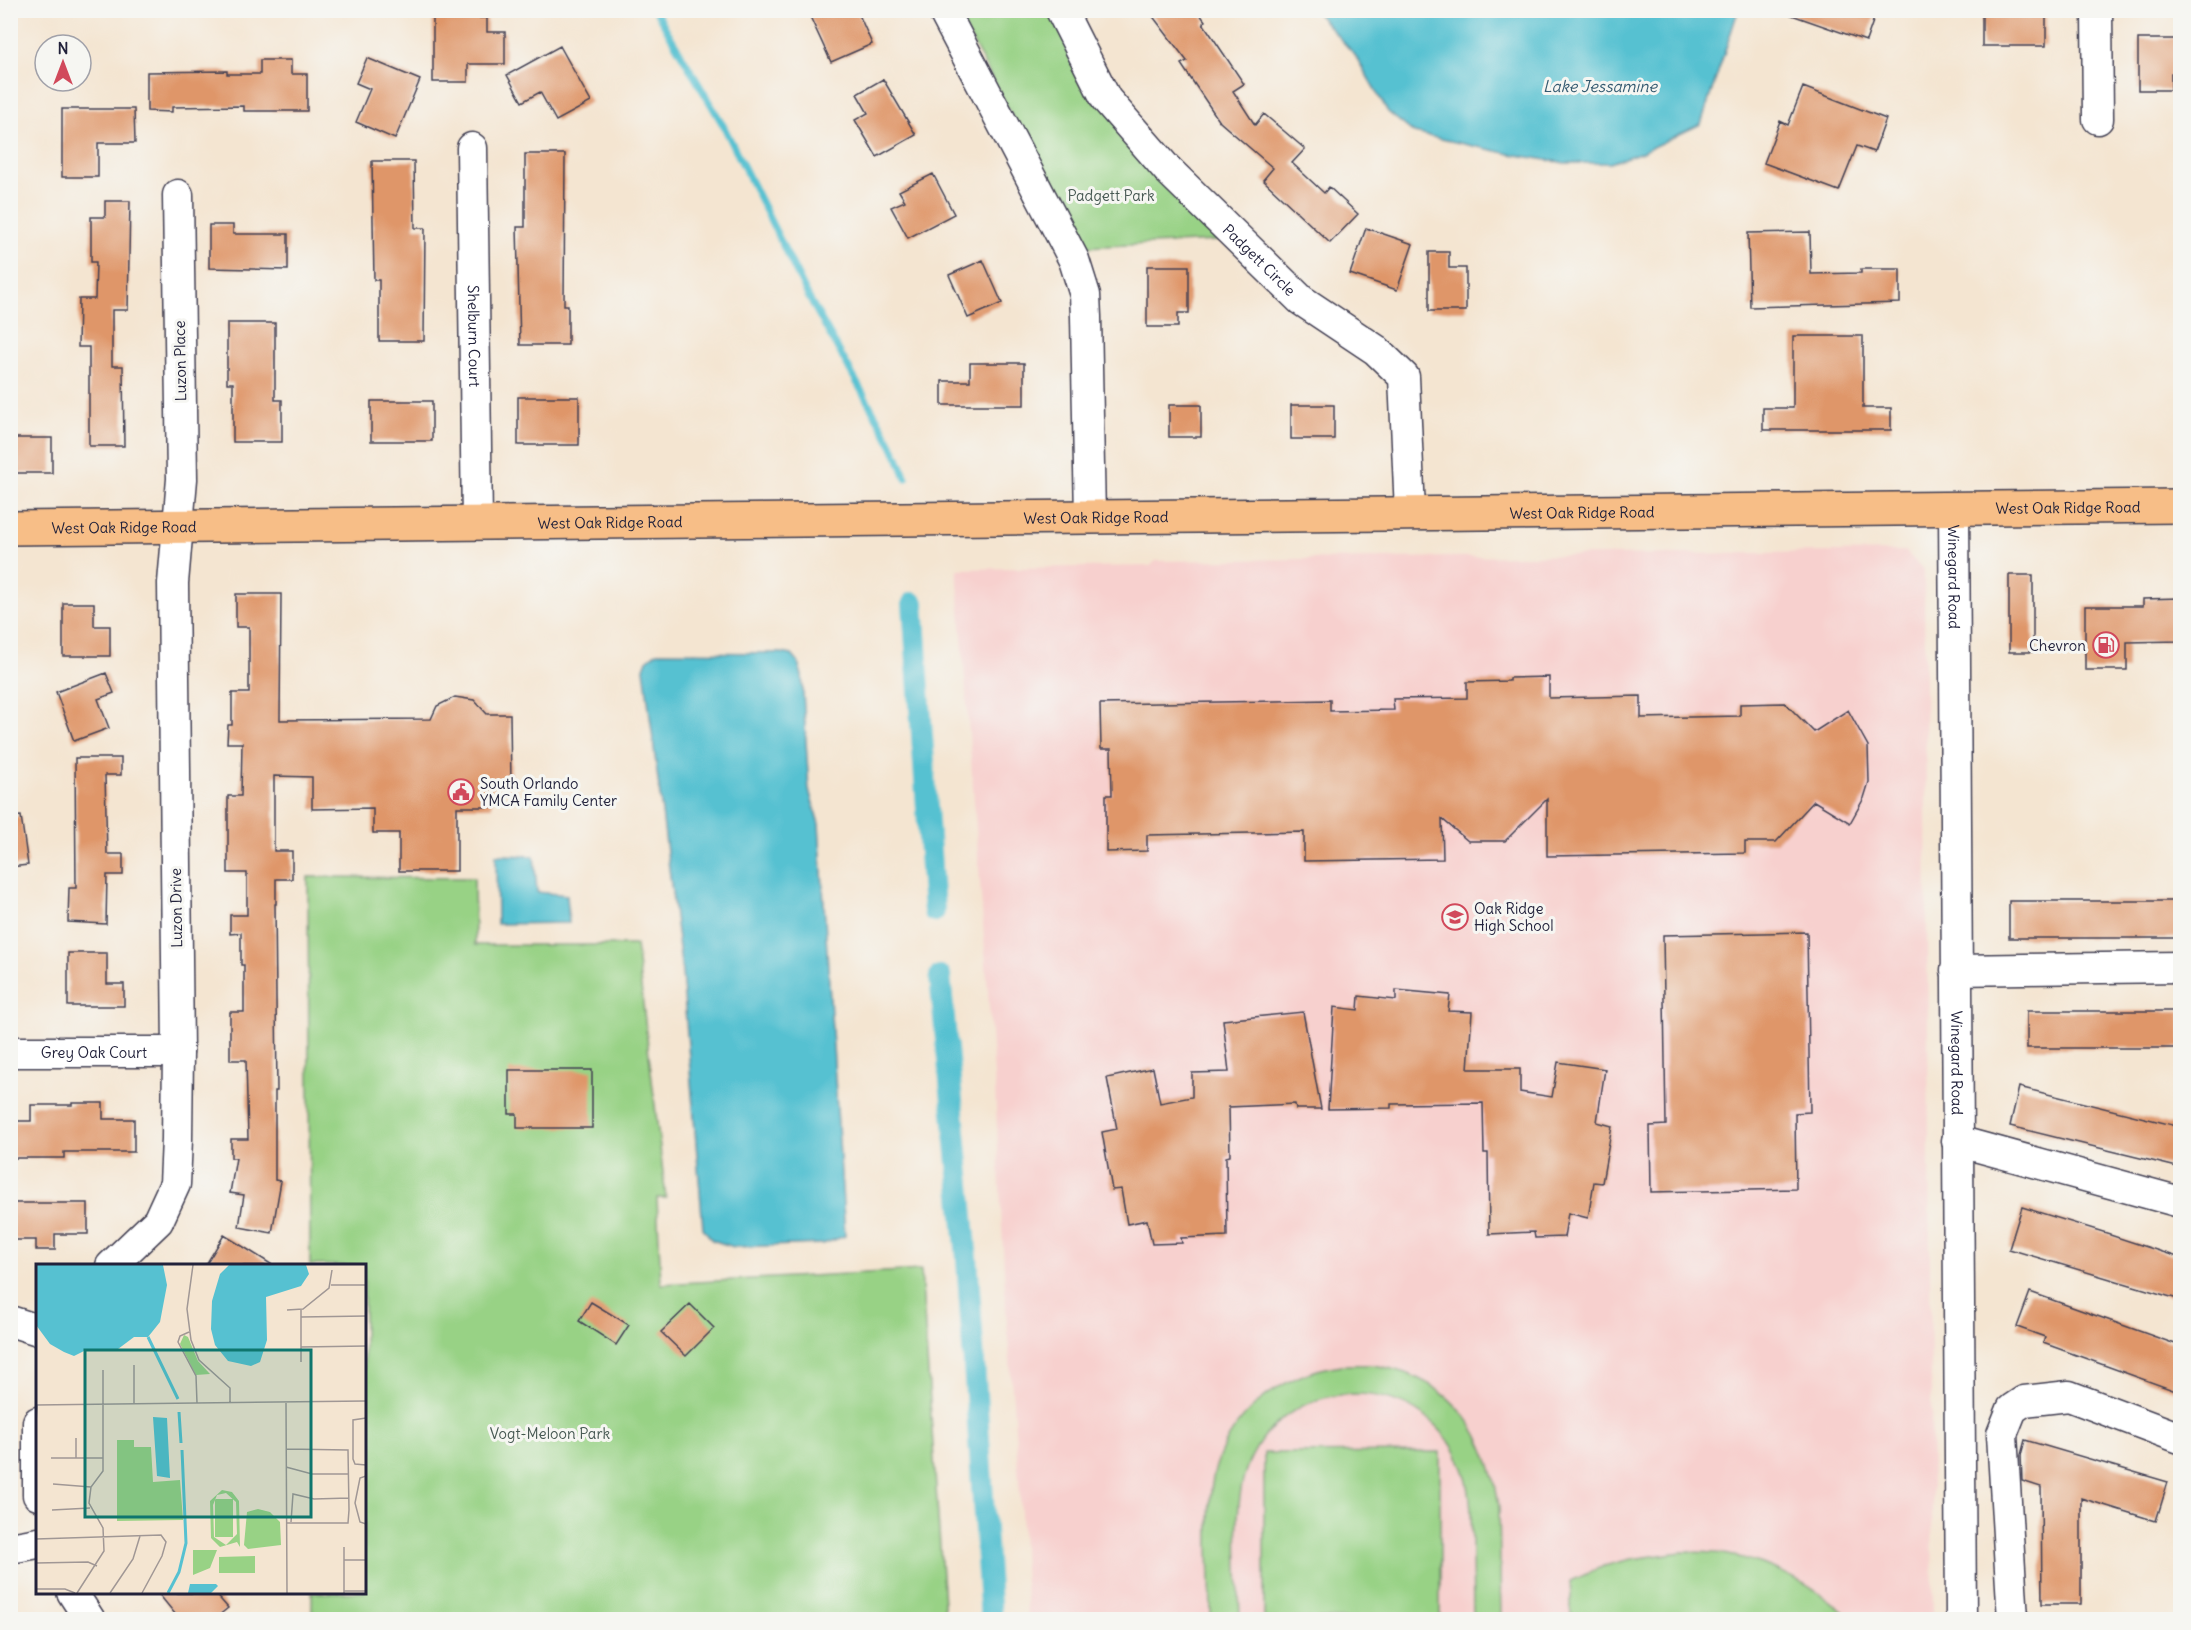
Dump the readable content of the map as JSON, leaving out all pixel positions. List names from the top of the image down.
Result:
{
  "streets": {
    "main road": ["West Oak Ridge Road"],
    "street": [
      "Padgett Circle",
      "Shelburn Court",
      "Luzon Place",
      "Winegard Road",
      "Luzon Drive",
      "Grey Oak Court"
    ]
  },
  "crossings": [
    ["Padgett Circle", "West Oak Ridge Road"],
    ["Shelburn Court", "West Oak Ridge Road"],
    ["Luzon Place", "West Oak Ridge Road"],
    ["Luzon Place", "Luzon Drive"],
    ["West Oak Ridge Road", "Winegard Road"],
    ["West Oak Ridge Road", "Luzon Drive"],
    ["Luzon Drive", "Grey Oak Court"]
  ],
  "water": ["Lake Jessamine"],
  "parks": ["Padgett Park", "Vogt-Meloon Park"],
  "places": {
    "fuel station": ["Chevron"],
    "public building": ["South Orlando YMCA Family Center"],
    "school or university": ["Oak Ridge High School"]
  },
  "north": "top"
}
